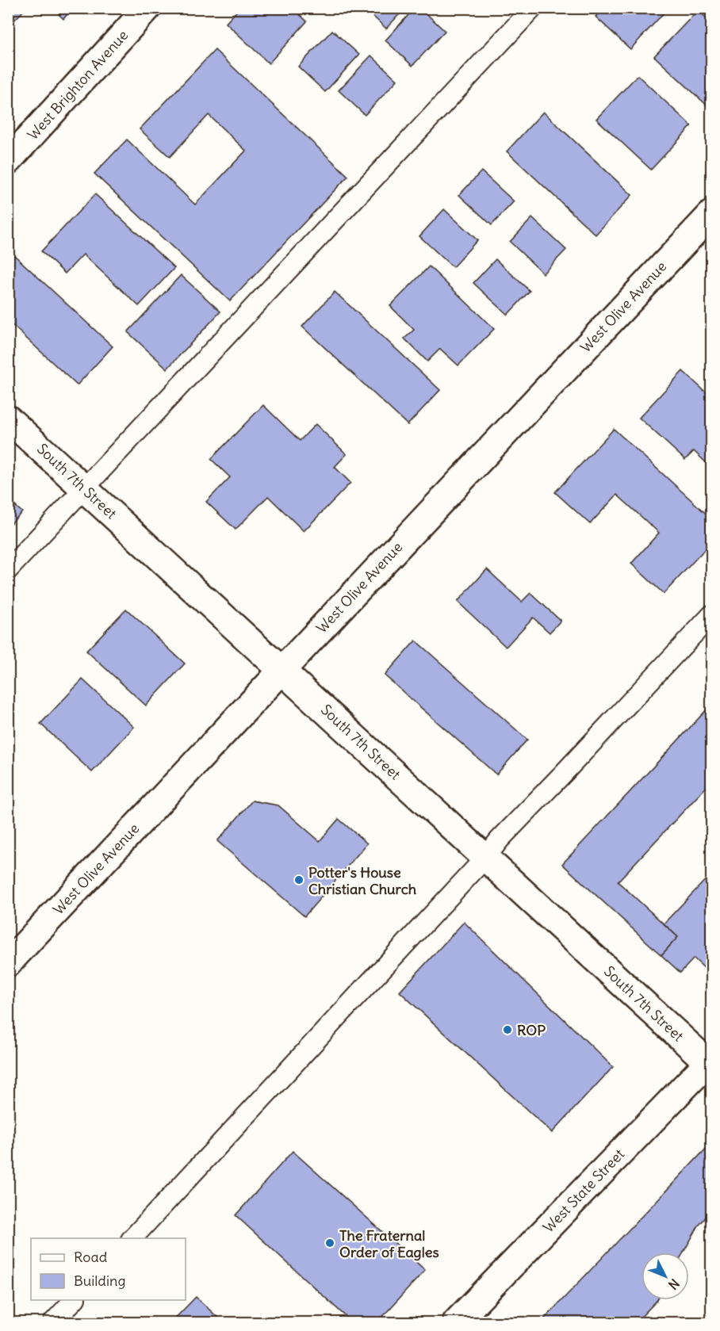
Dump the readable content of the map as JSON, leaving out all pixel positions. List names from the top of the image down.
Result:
{
  "streets": {
    "street": [
      "West Brighton Avenue",
      "West Olive Avenue",
      "South 7th Street",
      "West State Street"
    ]
  },
  "crossings": [
    ["West Olive Avenue", "South 7th Street"],
    ["South 7th Street", "West State Street"]
  ],
  "places": ["Potter's House Christian Church", "ROP", "The Fraternal Order of Eagles"],
  "legend": ["Road", "Building"],
  "north": "bottom right"
}
